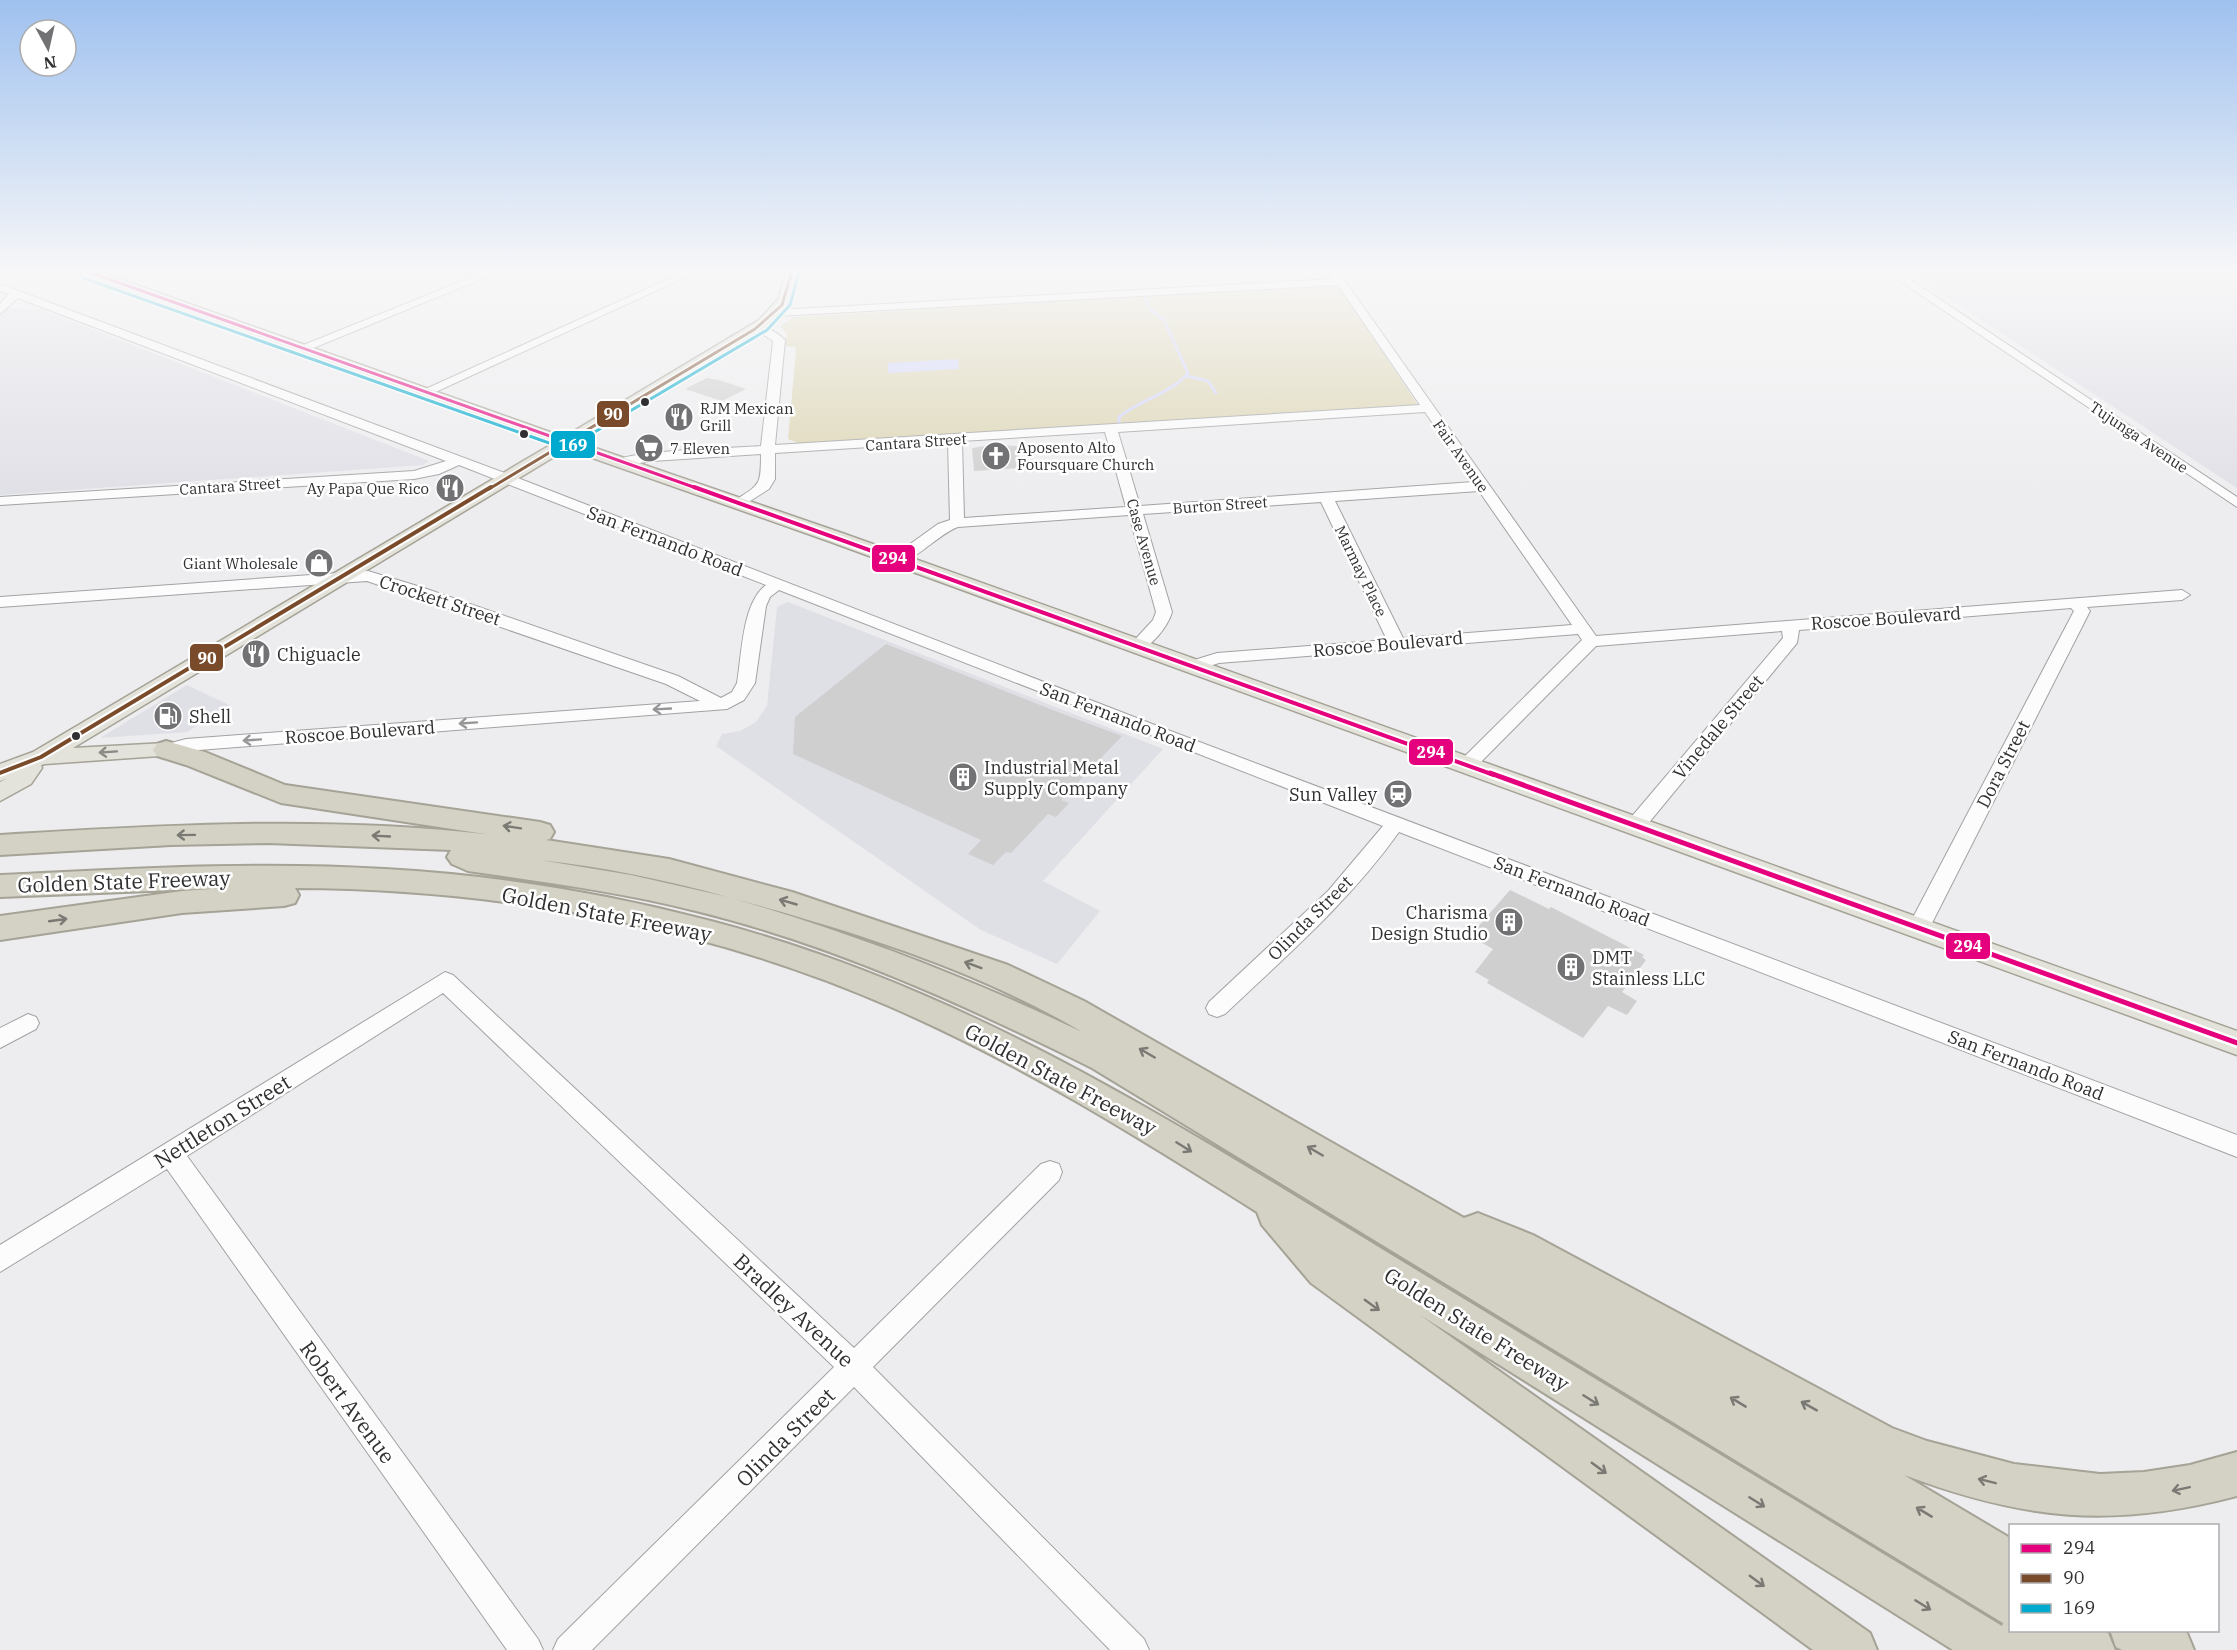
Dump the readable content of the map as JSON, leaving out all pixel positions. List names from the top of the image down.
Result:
{
  "streets": {
    "highway": ["Golden State Freeway"],
    "main road": ["Roscoe Boulevard"],
    "street": [
      "Tujunga Avenue",
      "Cantara Street",
      "Fair Avenue",
      "Burton Street",
      "San Fernando Road",
      "Case Avenue",
      "Marmay Place",
      "Crockett Street",
      "Vinedale Street",
      "Dora Street",
      "Olinda Street",
      "Nettleton Street",
      "Bradley Avenue",
      "Robert Avenue"
    ]
  },
  "crossings": [
    ["Cantara Street", "Fair Avenue"],
    ["Cantara Street", "San Fernando Road"],
    ["Cantara Street", "Case Avenue"],
    ["Fair Avenue", "Burton Street"],
    ["Fair Avenue", "Roscoe Boulevard"],
    ["Burton Street", "Case Avenue"],
    ["Burton Street", "Marmay Place"],
    ["San Fernando Road", "Olinda Street"],
    ["Marmay Place", "Roscoe Boulevard"],
    ["Crockett Street", "Roscoe Boulevard"],
    ["Roscoe Boulevard", "Vinedale Street"],
    ["Roscoe Boulevard", "Dora Street"],
    ["Olinda Street", "Bradley Avenue"],
    ["Nettleton Street", "Bradley Avenue"],
    ["Nettleton Street", "Robert Avenue"]
  ],
  "one_way": ["Roscoe Boulevard"],
  "places": {
    "restaurant": ["RJM Mexican Grill", "Ay Papa Que Rico", "Chiguacle"],
    "supermarket": ["7 Eleven"],
    "church": ["Aposento Alto Foursquare Church"],
    "shop": ["Giant Wholesale"],
    "fuel station": ["Shell"],
    "building": ["Industrial Metal Supply Company", "Charisma Design Studio", "DMT Stainless LLC"],
    "station": ["Sun Valley"]
  },
  "lines": ["transit line 294", "transit line 90", "transit line 169"],
  "legend": ["294", "90", "169"],
  "north": "bottom"
}
